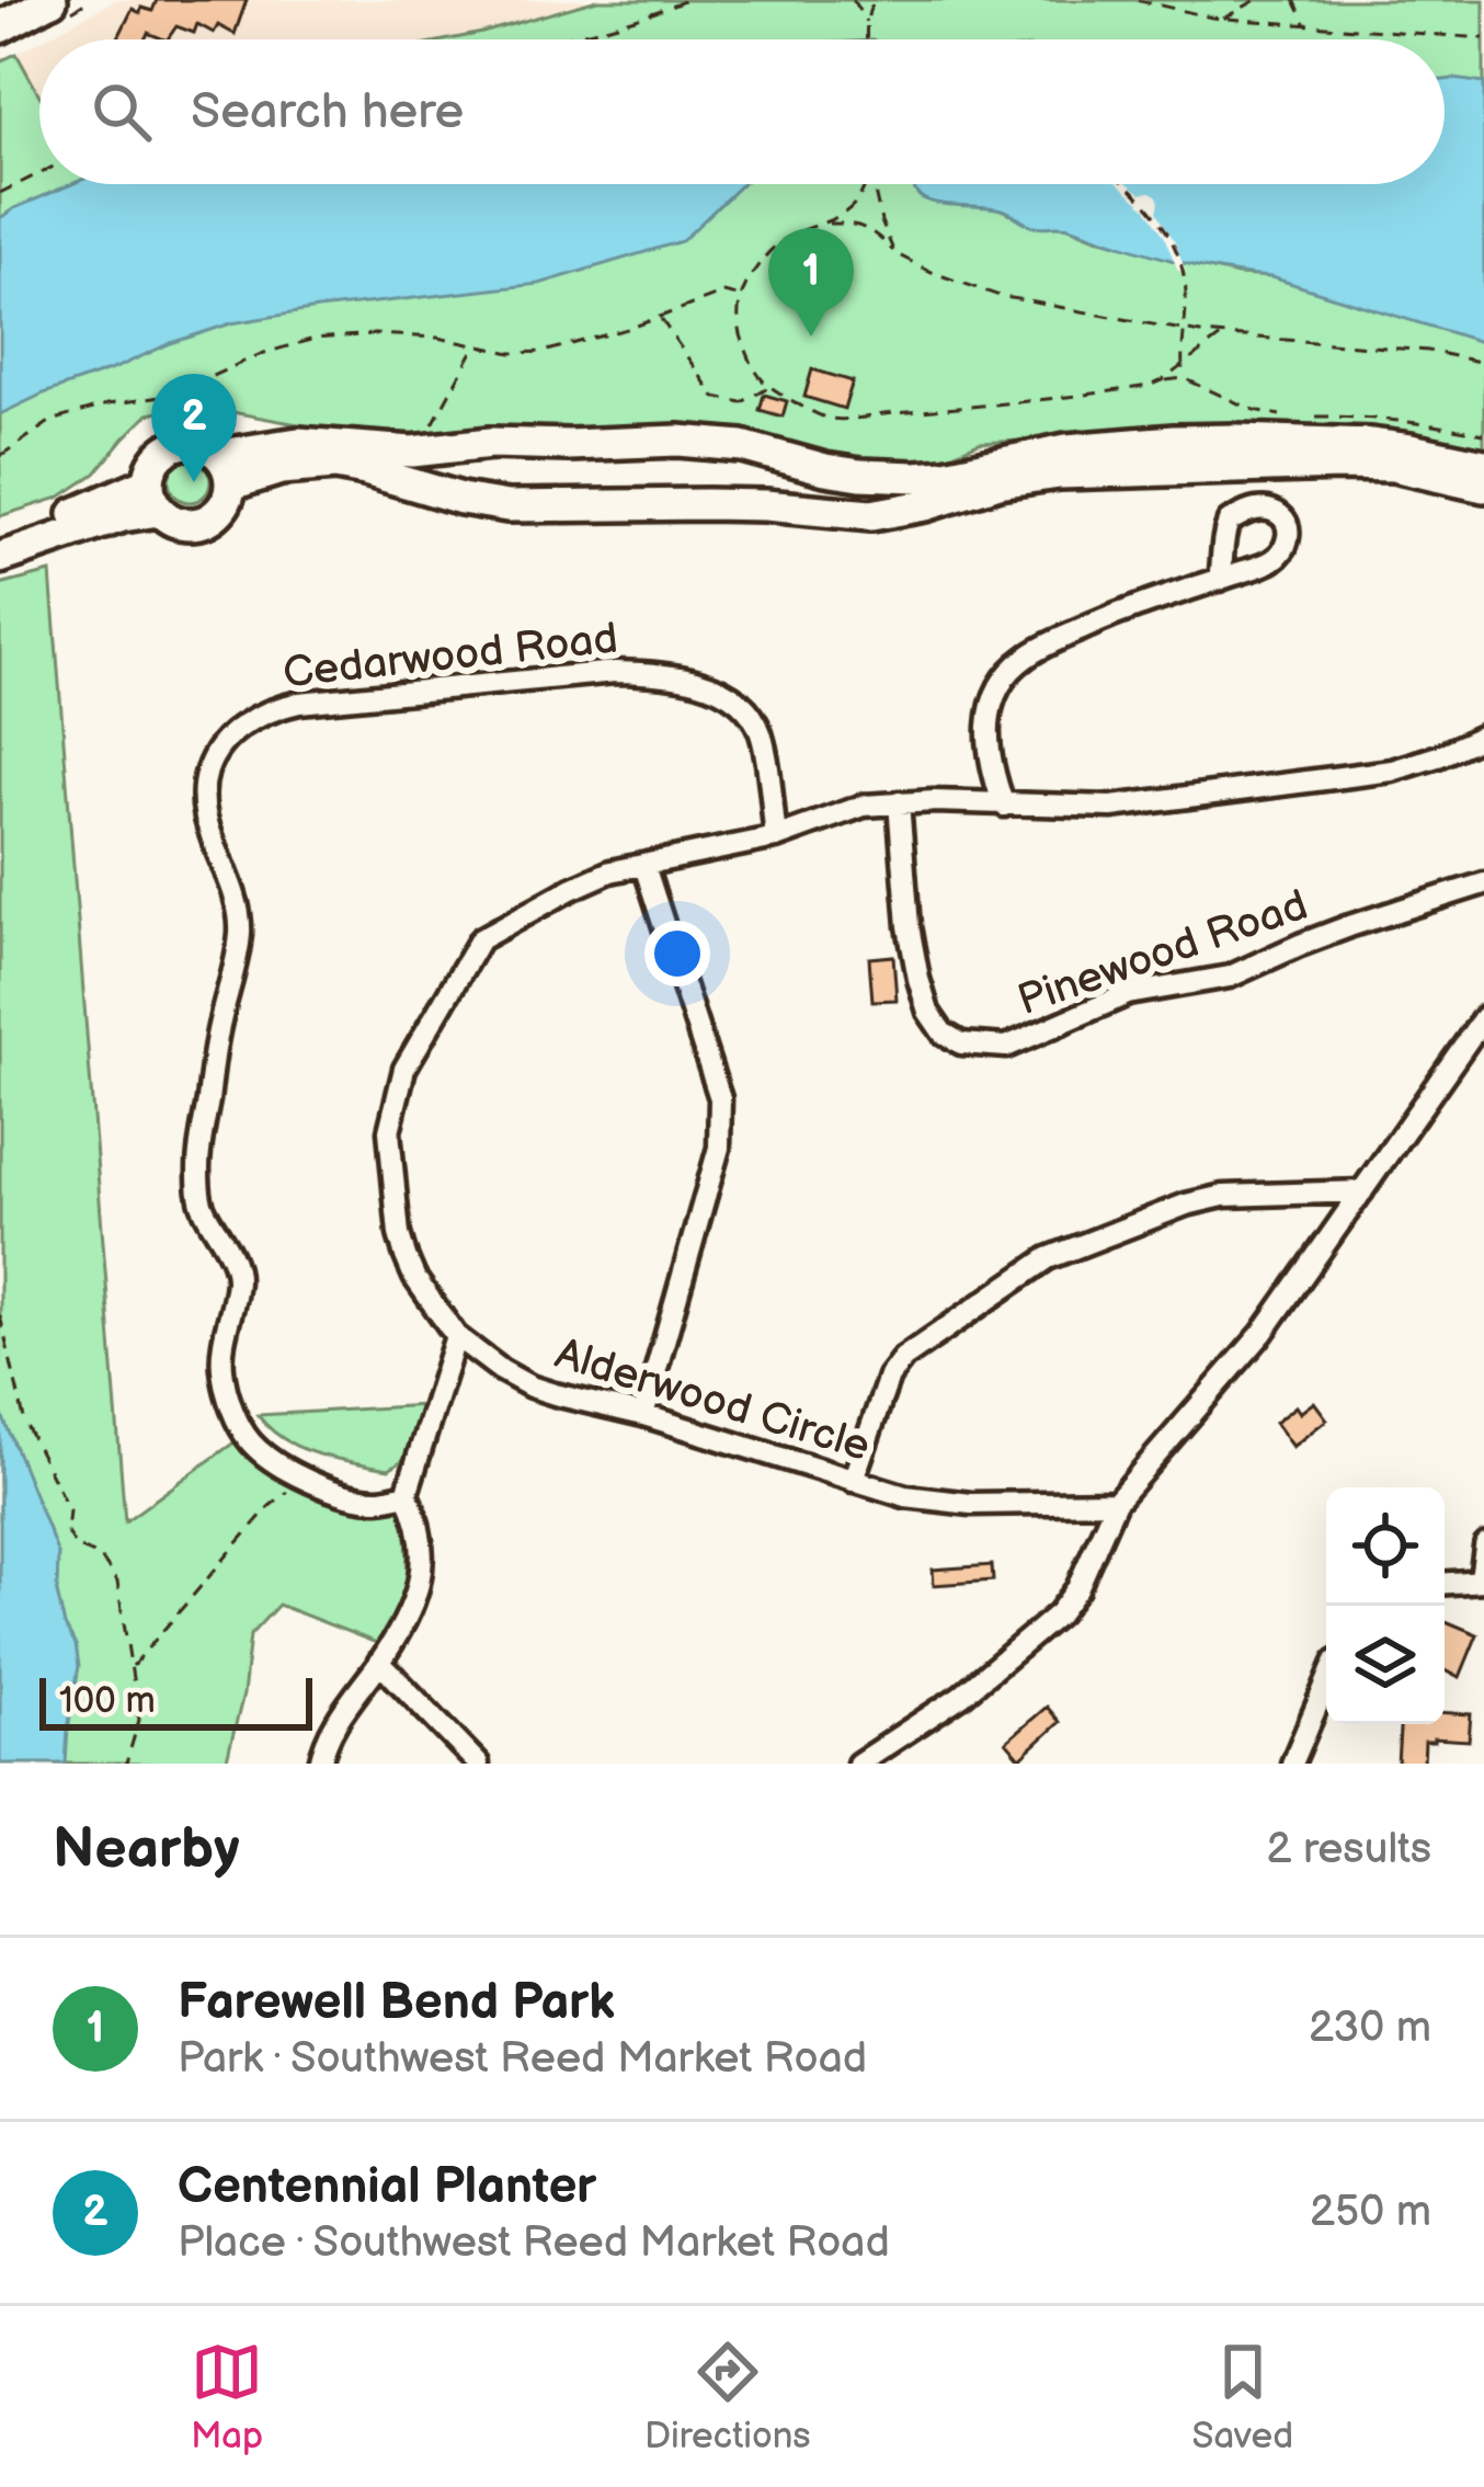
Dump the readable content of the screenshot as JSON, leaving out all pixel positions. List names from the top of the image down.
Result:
{
  "streets": {
    "street": ["Cedarwood Road", "Pinewood Road", "Alderwood Circle"]
  },
  "crossings": [
    ["Cedarwood Road", "Alderwood Circle"],
    ["Pinewood Road", "Alderwood Circle"]
  ],
  "scale_bar": "100 m",
  "page": {
    "search": "Search here",
    "pins": ["1", "2"],
    "scale": "100 m",
    "heading": ["Nearby", "2 results"],
    "list": [
      {
        "mark": "1",
        "name": "Farewell Bend Park",
        "note": "Park · Southwest Reed Market Road",
        "value": "230 m"
      },
      {
        "mark": "2",
        "name": "Centennial Planter",
        "note": "Place · Southwest Reed Market Road",
        "value": "250 m"
      }
    ],
    "nav": ["Map", "Directions", "Saved"]
  }
}
